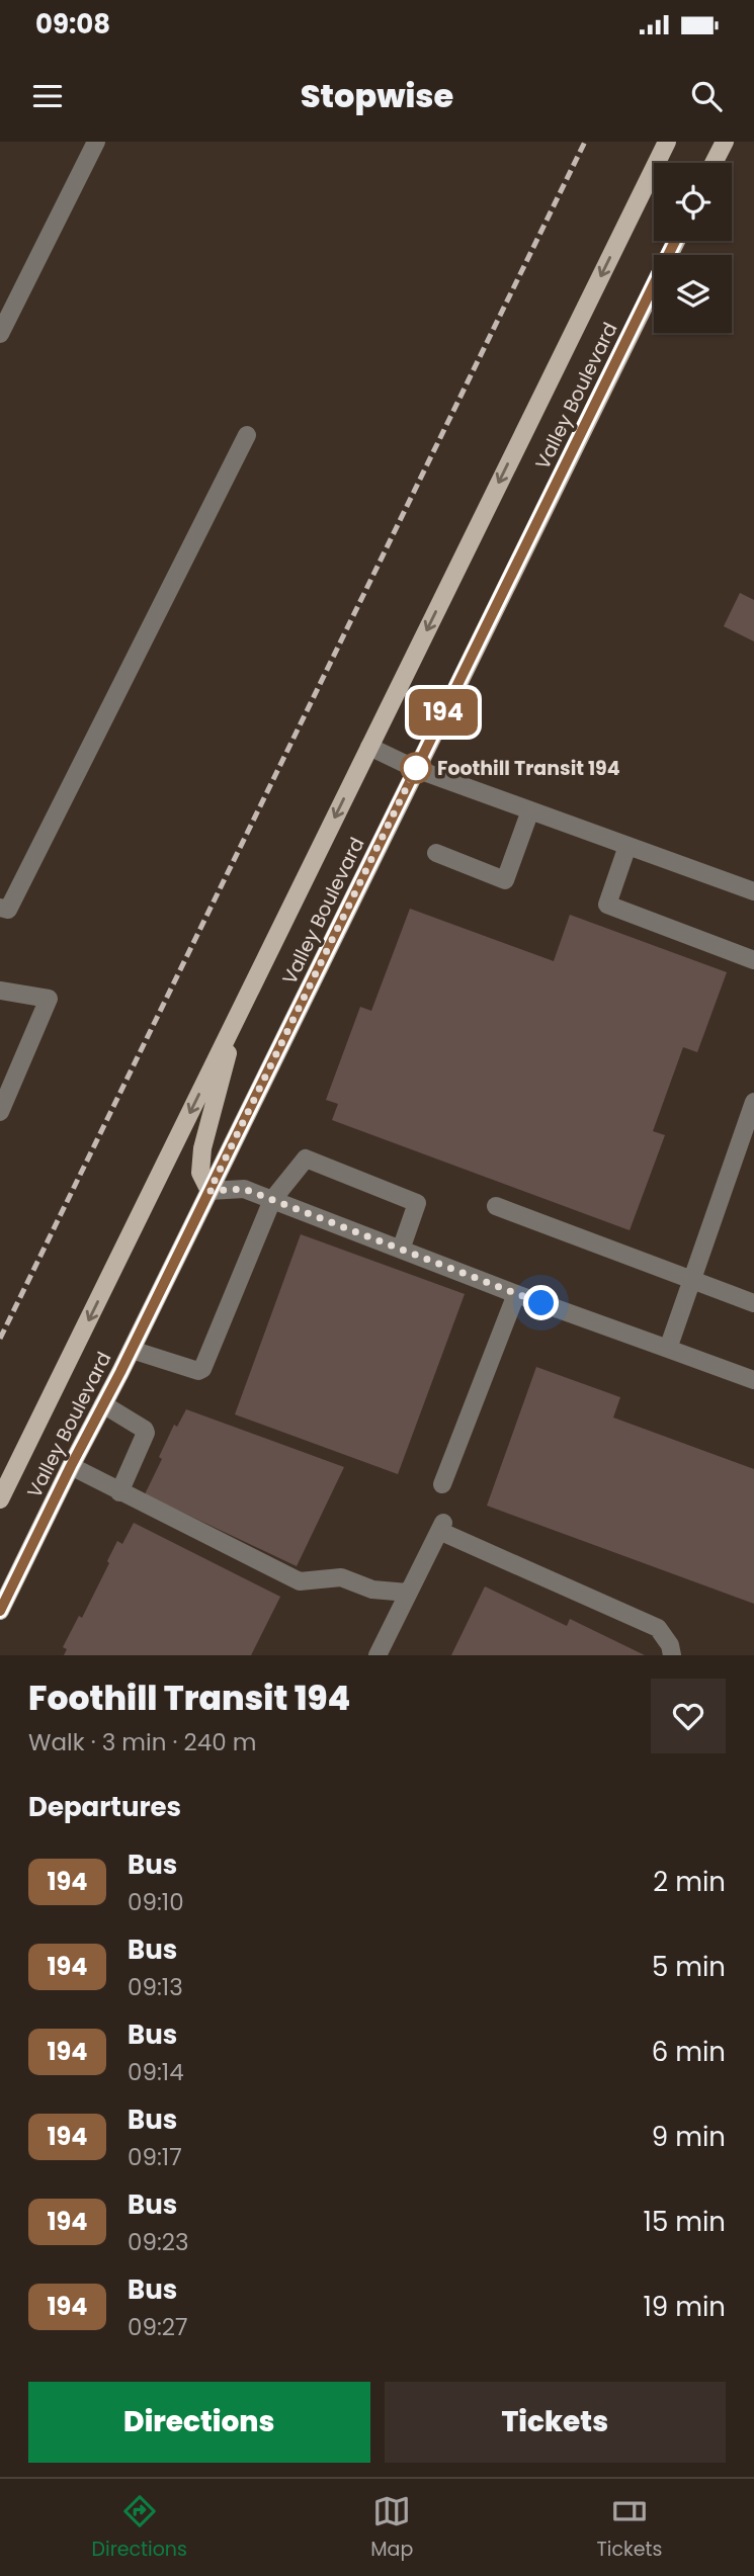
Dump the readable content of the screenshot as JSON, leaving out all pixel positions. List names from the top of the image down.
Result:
{
  "streets": {
    "main road": ["Valley Boulevard"]
  },
  "places": ["Foothill Transit 194"],
  "lines": ["bus line 194"],
  "page": {
    "status": "09:08",
    "header": "Stopwise",
    "on_map": "194",
    "heading": [
      ["Foothill Transit 194", "Walk · 3 min · 240 m"],
      "Departures"
    ],
    "list": [
      {
        "mark": "194",
        "name": "Bus",
        "note": "09:10",
        "value": "2 min"
      },
      {
        "mark": "194",
        "name": "Bus",
        "note": "09:13",
        "value": "5 min"
      },
      {
        "mark": "194",
        "name": "Bus",
        "note": "09:14",
        "value": "6 min"
      },
      {
        "mark": "194",
        "name": "Bus",
        "note": "09:17",
        "value": "9 min"
      },
      {
        "mark": "194",
        "name": "Bus",
        "note": "09:23",
        "value": "15 min"
      },
      {
        "mark": "194",
        "name": "Bus",
        "note": "09:27",
        "value": "19 min"
      }
    ],
    "buttons": ["Directions", "Tickets"],
    "tabs": ["Directions", "Map", "Tickets"]
  }
}
